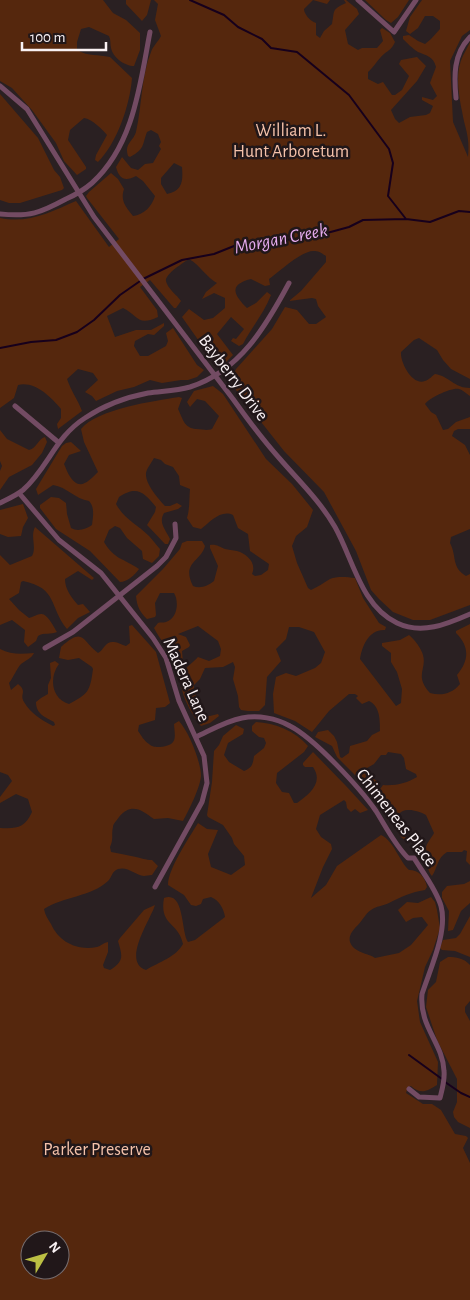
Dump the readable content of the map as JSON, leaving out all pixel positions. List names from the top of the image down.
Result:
{
  "streets": {
    "street": ["Bayberry Drive", "Madera Lane", "Chimeneas Place"]
  },
  "crossings": [
    ["Madera Lane", "Chimeneas Place"]
  ],
  "water": ["Morgan Creek"],
  "parks": ["William L. Hunt Arboretum", "Parker Preserve"],
  "scale_bar": "100 m",
  "north": "top right"
}
